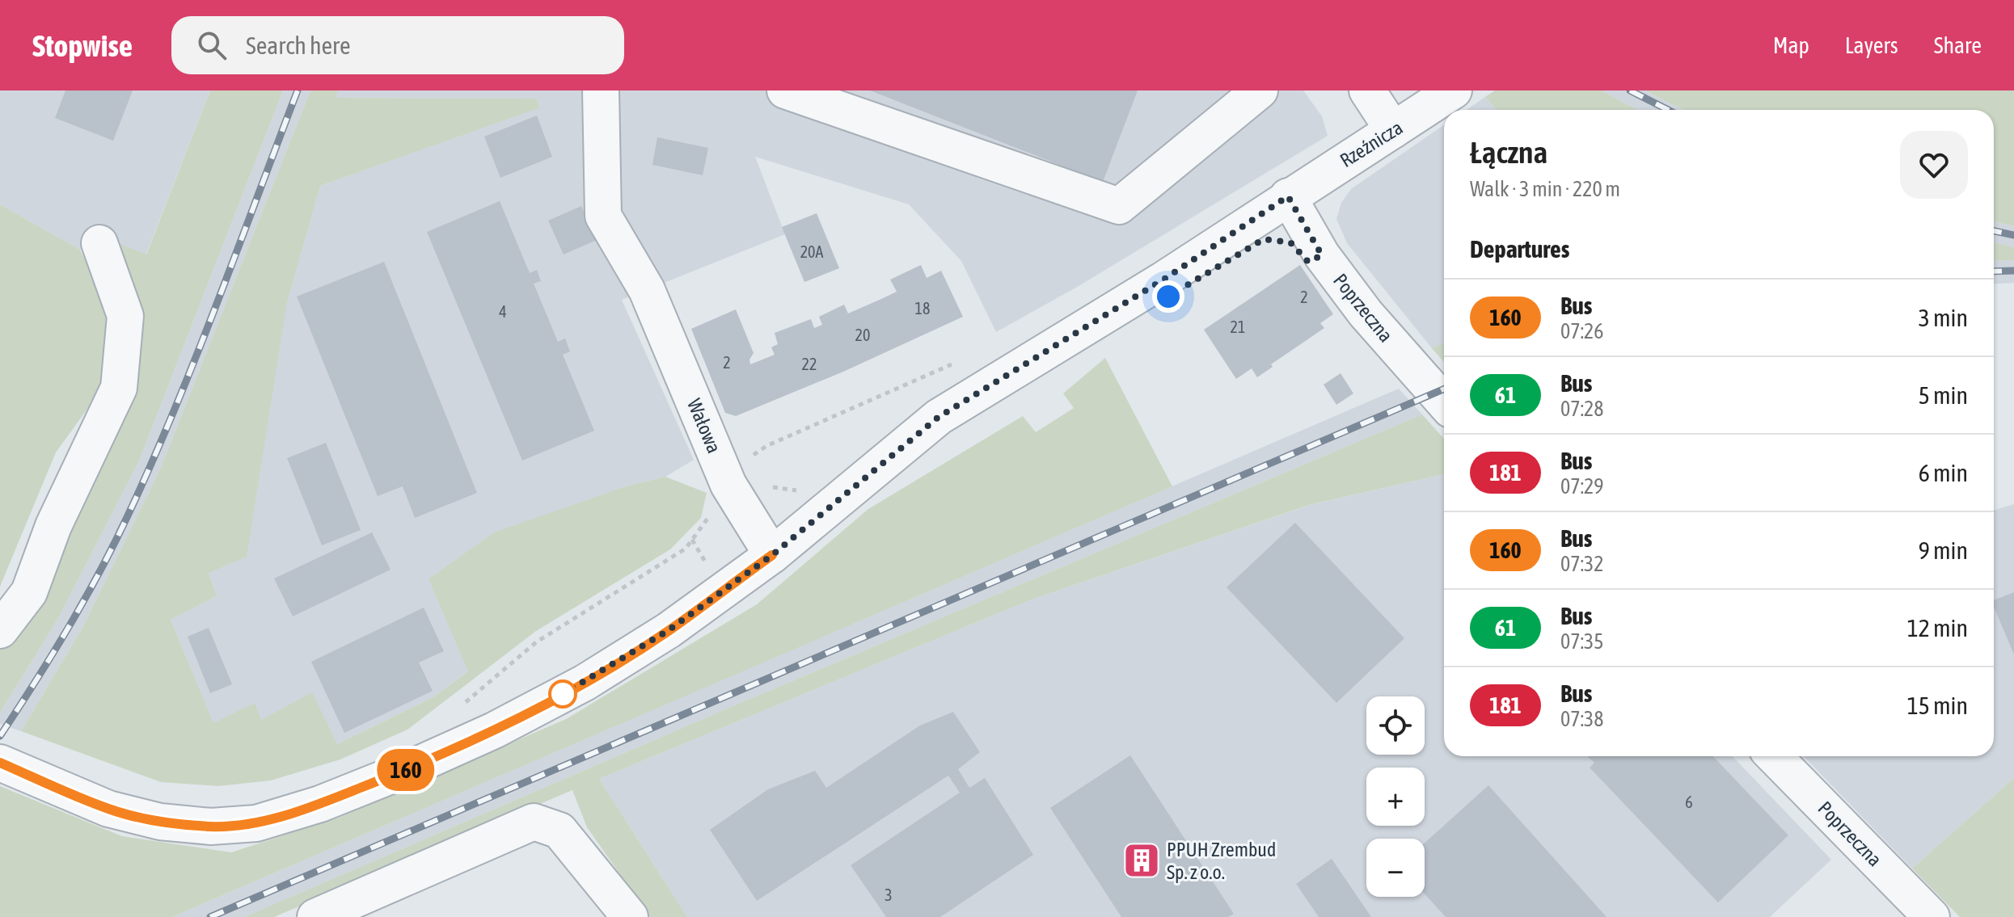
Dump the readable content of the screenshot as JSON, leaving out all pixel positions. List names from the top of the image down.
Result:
{
  "streets": {
    "street": ["Rzeźnicza", "Poprzeczna", "Wałowa"]
  },
  "crossings": [
    ["Rzeźnicza", "Poprzeczna"],
    ["Rzeźnicza", "Wałowa"]
  ],
  "places": {
    "building": ["PPUH Zrembud Sp. z o.o."]
  },
  "lines": ["bus line 160"],
  "house_numbers": [
    "20A",
    "2",
    "18",
    "4",
    "21",
    "20",
    "2",
    "22",
    "6",
    "3"
  ],
  "page": {
    "header": "Stopwise",
    "search": "Search here",
    "nav": ["Map", "Layers", "Share"],
    "on_map": "160",
    "heading": [
      ["Łączna", "Walk · 3 min · 220 m"],
      "Departures"
    ],
    "list": [
      {
        "mark": "160",
        "name": "Bus",
        "note": "07:26",
        "value": "3 min"
      },
      {
        "mark": "61",
        "name": "Bus",
        "note": "07:28",
        "value": "5 min"
      },
      {
        "mark": "181",
        "name": "Bus",
        "note": "07:29",
        "value": "6 min"
      },
      {
        "mark": "160",
        "name": "Bus",
        "note": "07:32",
        "value": "9 min"
      },
      {
        "mark": "61",
        "name": "Bus",
        "note": "07:35",
        "value": "12 min"
      },
      {
        "mark": "181",
        "name": "Bus",
        "note": "07:38",
        "value": "15 min"
      }
    ],
    "map_buttons": ["+", "−"]
  }
}
